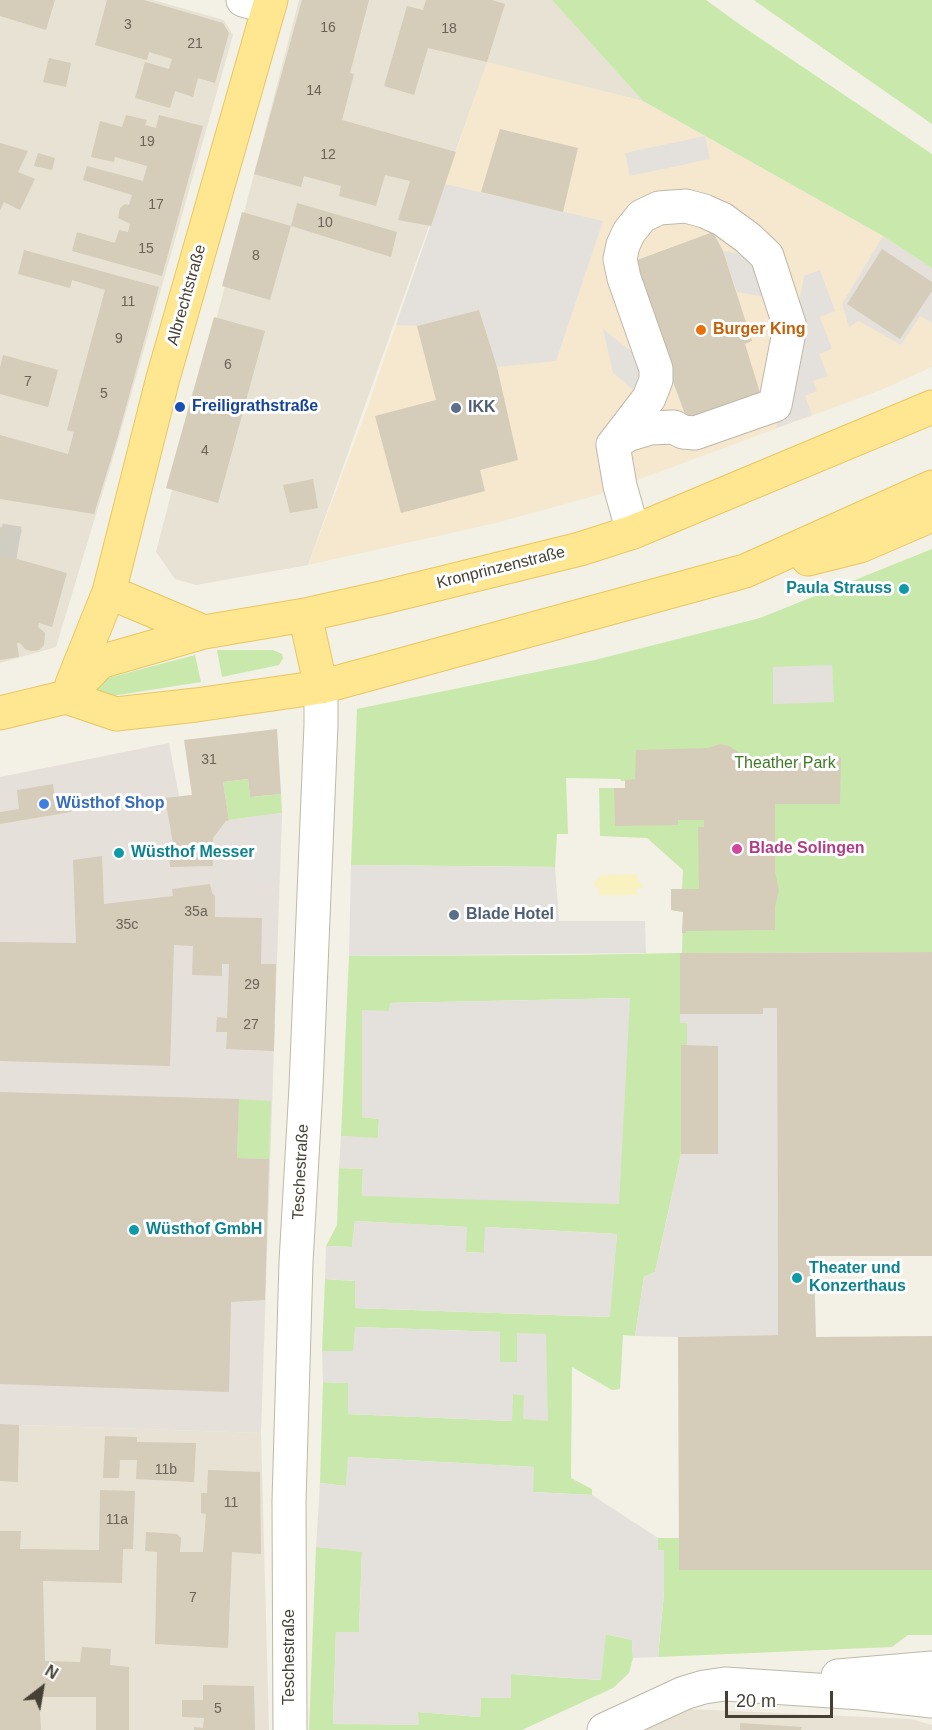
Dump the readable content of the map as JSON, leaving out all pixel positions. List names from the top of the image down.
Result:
{
  "streets": {
    "main road": ["Albrechtstraße", "Kronprinzenstraße", "Teschestraße"]
  },
  "crossings": [
    ["Albrechtstraße", "Kronprinzenstraße"],
    ["Kronprinzenstraße", "Teschestraße"]
  ],
  "parks": ["Theather Park"],
  "places": [
    "Burger King",
    "Freiligrathstraße",
    "IKK",
    "Paula Strauss",
    "Wüsthof Shop",
    "Blade Solingen",
    "Wüsthof Messer",
    "Blade Hotel",
    "Wüsthof GmbH",
    "Theater und Konzerthaus"
  ],
  "house_numbers": [
    "3",
    "16",
    "18",
    "21",
    "14",
    "19",
    "12",
    "17",
    "10",
    "15",
    "8",
    "11",
    "9",
    "6",
    "7",
    "5",
    "4",
    "31",
    "35a",
    "35c",
    "29",
    "27",
    "11b",
    "11",
    "11a",
    "7",
    "5"
  ],
  "scale_bar": "20 m",
  "north": "top right"
}
